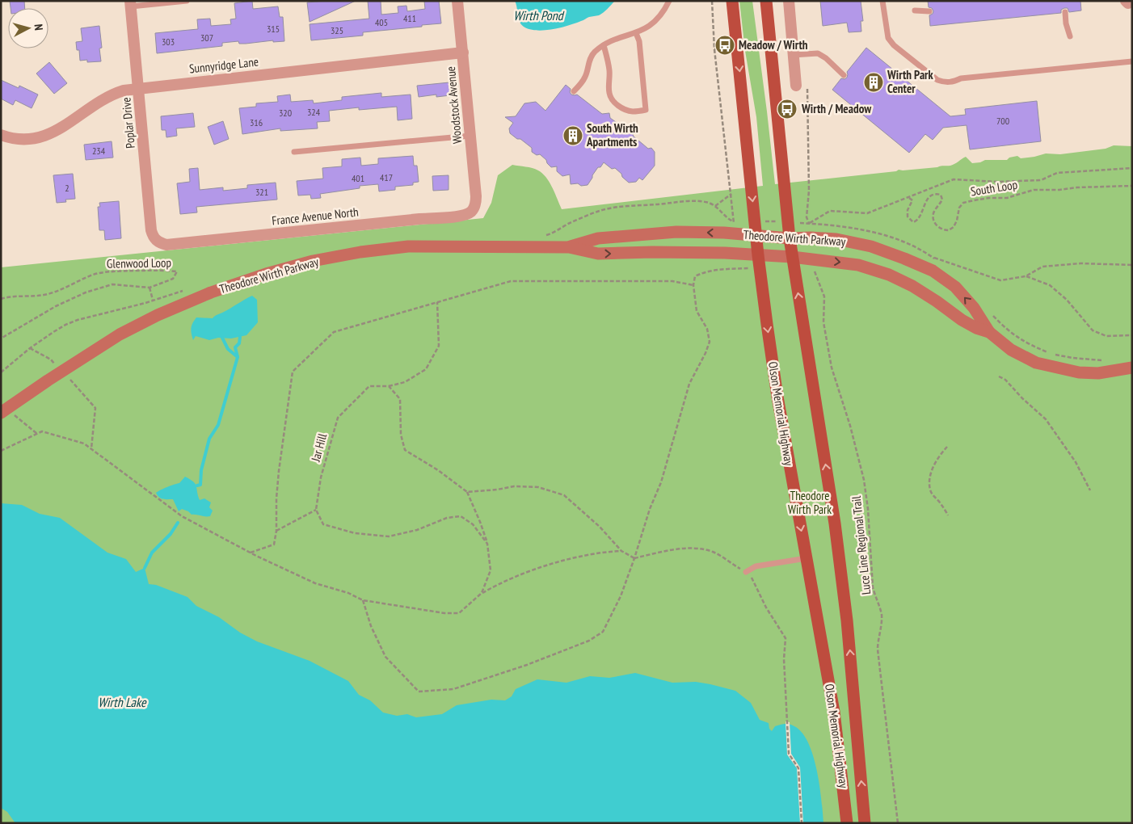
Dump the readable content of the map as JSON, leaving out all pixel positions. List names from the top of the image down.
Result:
{
  "streets": {
    "main road": ["Olson Memorial Highway"],
    "street": [
      "Sunnyridge Lane",
      "Woodstock Avenue",
      "Poplar Drive",
      "France Avenue North",
      "Theodore Wirth Parkway"
    ],
    "path": [
      "South Loop",
      "Glenwood Loop",
      "Jar Hill",
      "Luce Line Regional Trail"
    ]
  },
  "crossings": [
    ["Sunnyridge Lane", "Woodstock Avenue"],
    ["Sunnyridge Lane", "Poplar Drive"],
    ["Woodstock Avenue", "France Avenue North"],
    ["Poplar Drive", "France Avenue North"],
    ["Theodore Wirth Parkway", "Olson Memorial Highway"]
  ],
  "water": ["Wirth Pond", "Wirth Lake"],
  "parks": ["Theodore Wirth Park"],
  "places": {
    "bus stop": ["Meadow / Wirth", "Wirth / Meadow"],
    "building": ["Wirth Park Center", "South Wirth Apartments"]
  },
  "house_numbers": [
    "411",
    "405",
    "315",
    "325",
    "307",
    "303",
    "324",
    "320",
    "700",
    "316",
    "234",
    "417",
    "401",
    "2",
    "321"
  ],
  "north": "right"
}
